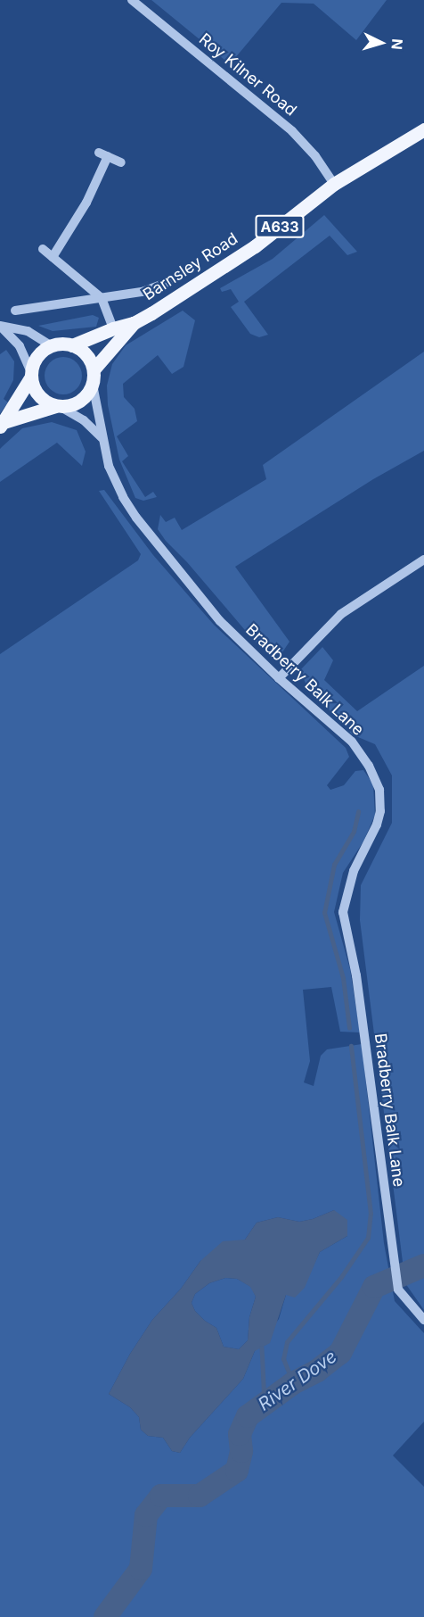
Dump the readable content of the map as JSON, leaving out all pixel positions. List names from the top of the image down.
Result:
{
  "streets": {
    "main road": ["A633", "Barnsley Road"],
    "street": ["Roy Kilner Road", "Bradberry Balk Lane"]
  },
  "crossings": [
    ["Roy Kilner Road", "Barnsley Road"],
    ["Barnsley Road", "Bradberry Balk Lane"]
  ],
  "water": ["River Dove"],
  "north": "right"
}
